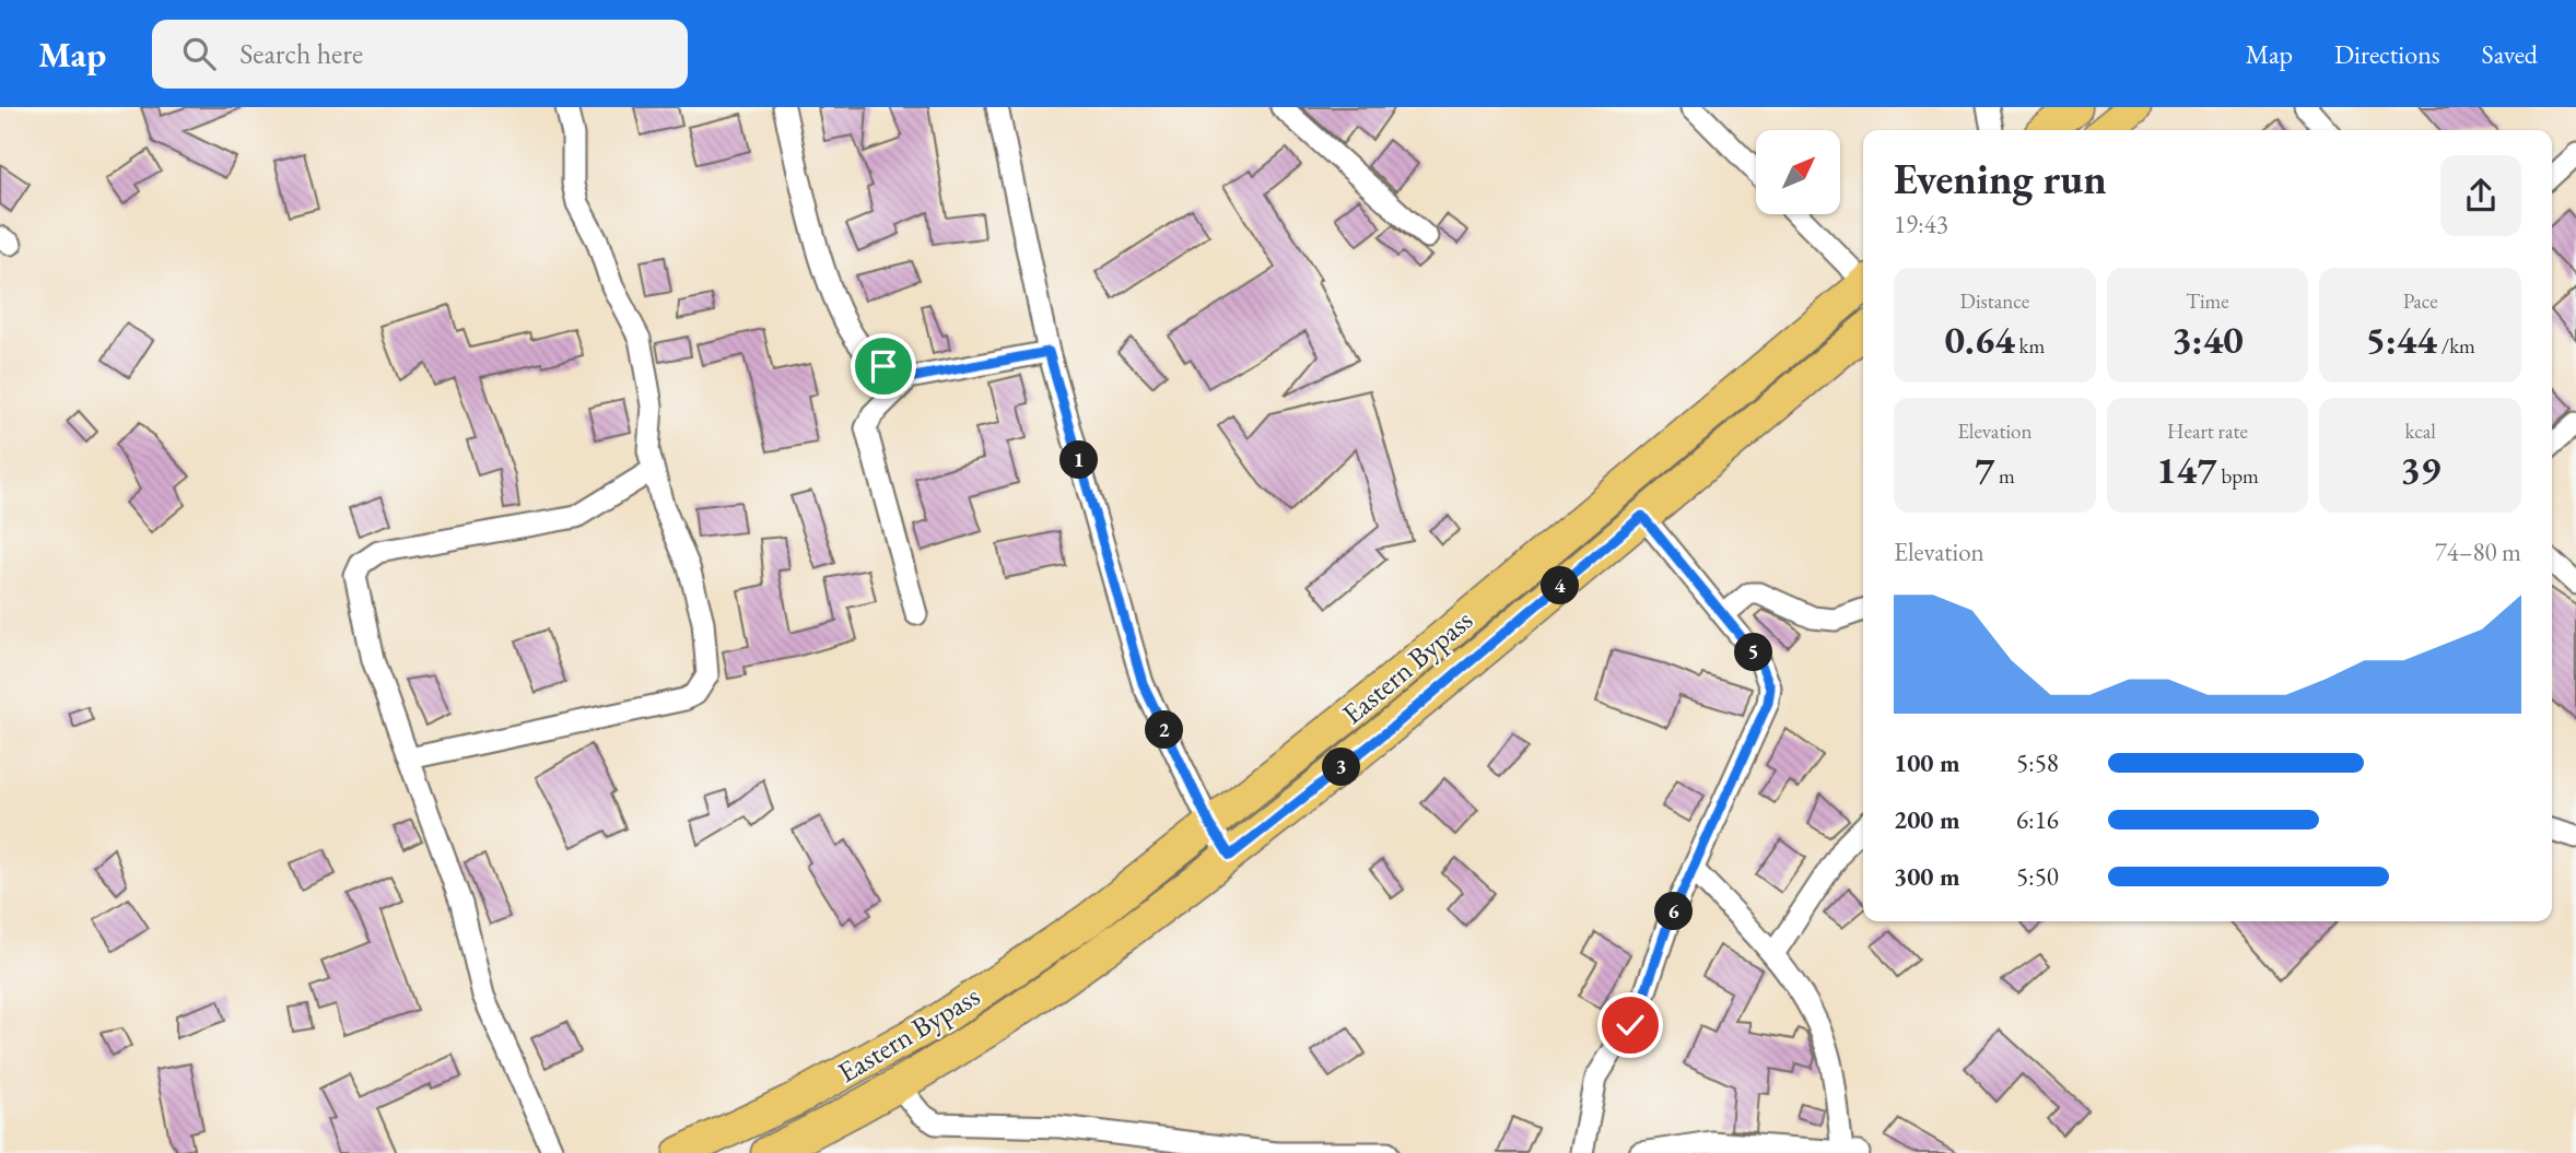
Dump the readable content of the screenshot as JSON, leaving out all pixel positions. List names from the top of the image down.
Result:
{
  "streets": {
    "main road": ["Eastern Bypass"]
  },
  "north": "top right",
  "page": {
    "header": "Map",
    "search": "Search here",
    "nav": ["Map", "Directions", "Saved"],
    "heading": ["Evening run", "19:43"],
    "stats": [
      ["Distance", "0.64 km"],
      ["Time", "3:40"],
      ["Pace", "5:44 /km"],
      ["Elevation", "7 m"],
      ["Heart rate", "147 bpm"],
      ["kcal", "39"]
    ],
    "pins": [
      "1",
      "4",
      "5",
      "2",
      "3",
      "6"
    ],
    "chart": ["Elevation", "74–80 m"],
    "list": [
      {
        "name": "100 m",
        "note": "5:58"
      },
      {
        "name": "200 m",
        "note": "6:16"
      },
      {
        "name": "300 m",
        "note": "5:50"
      }
    ]
  }
}
